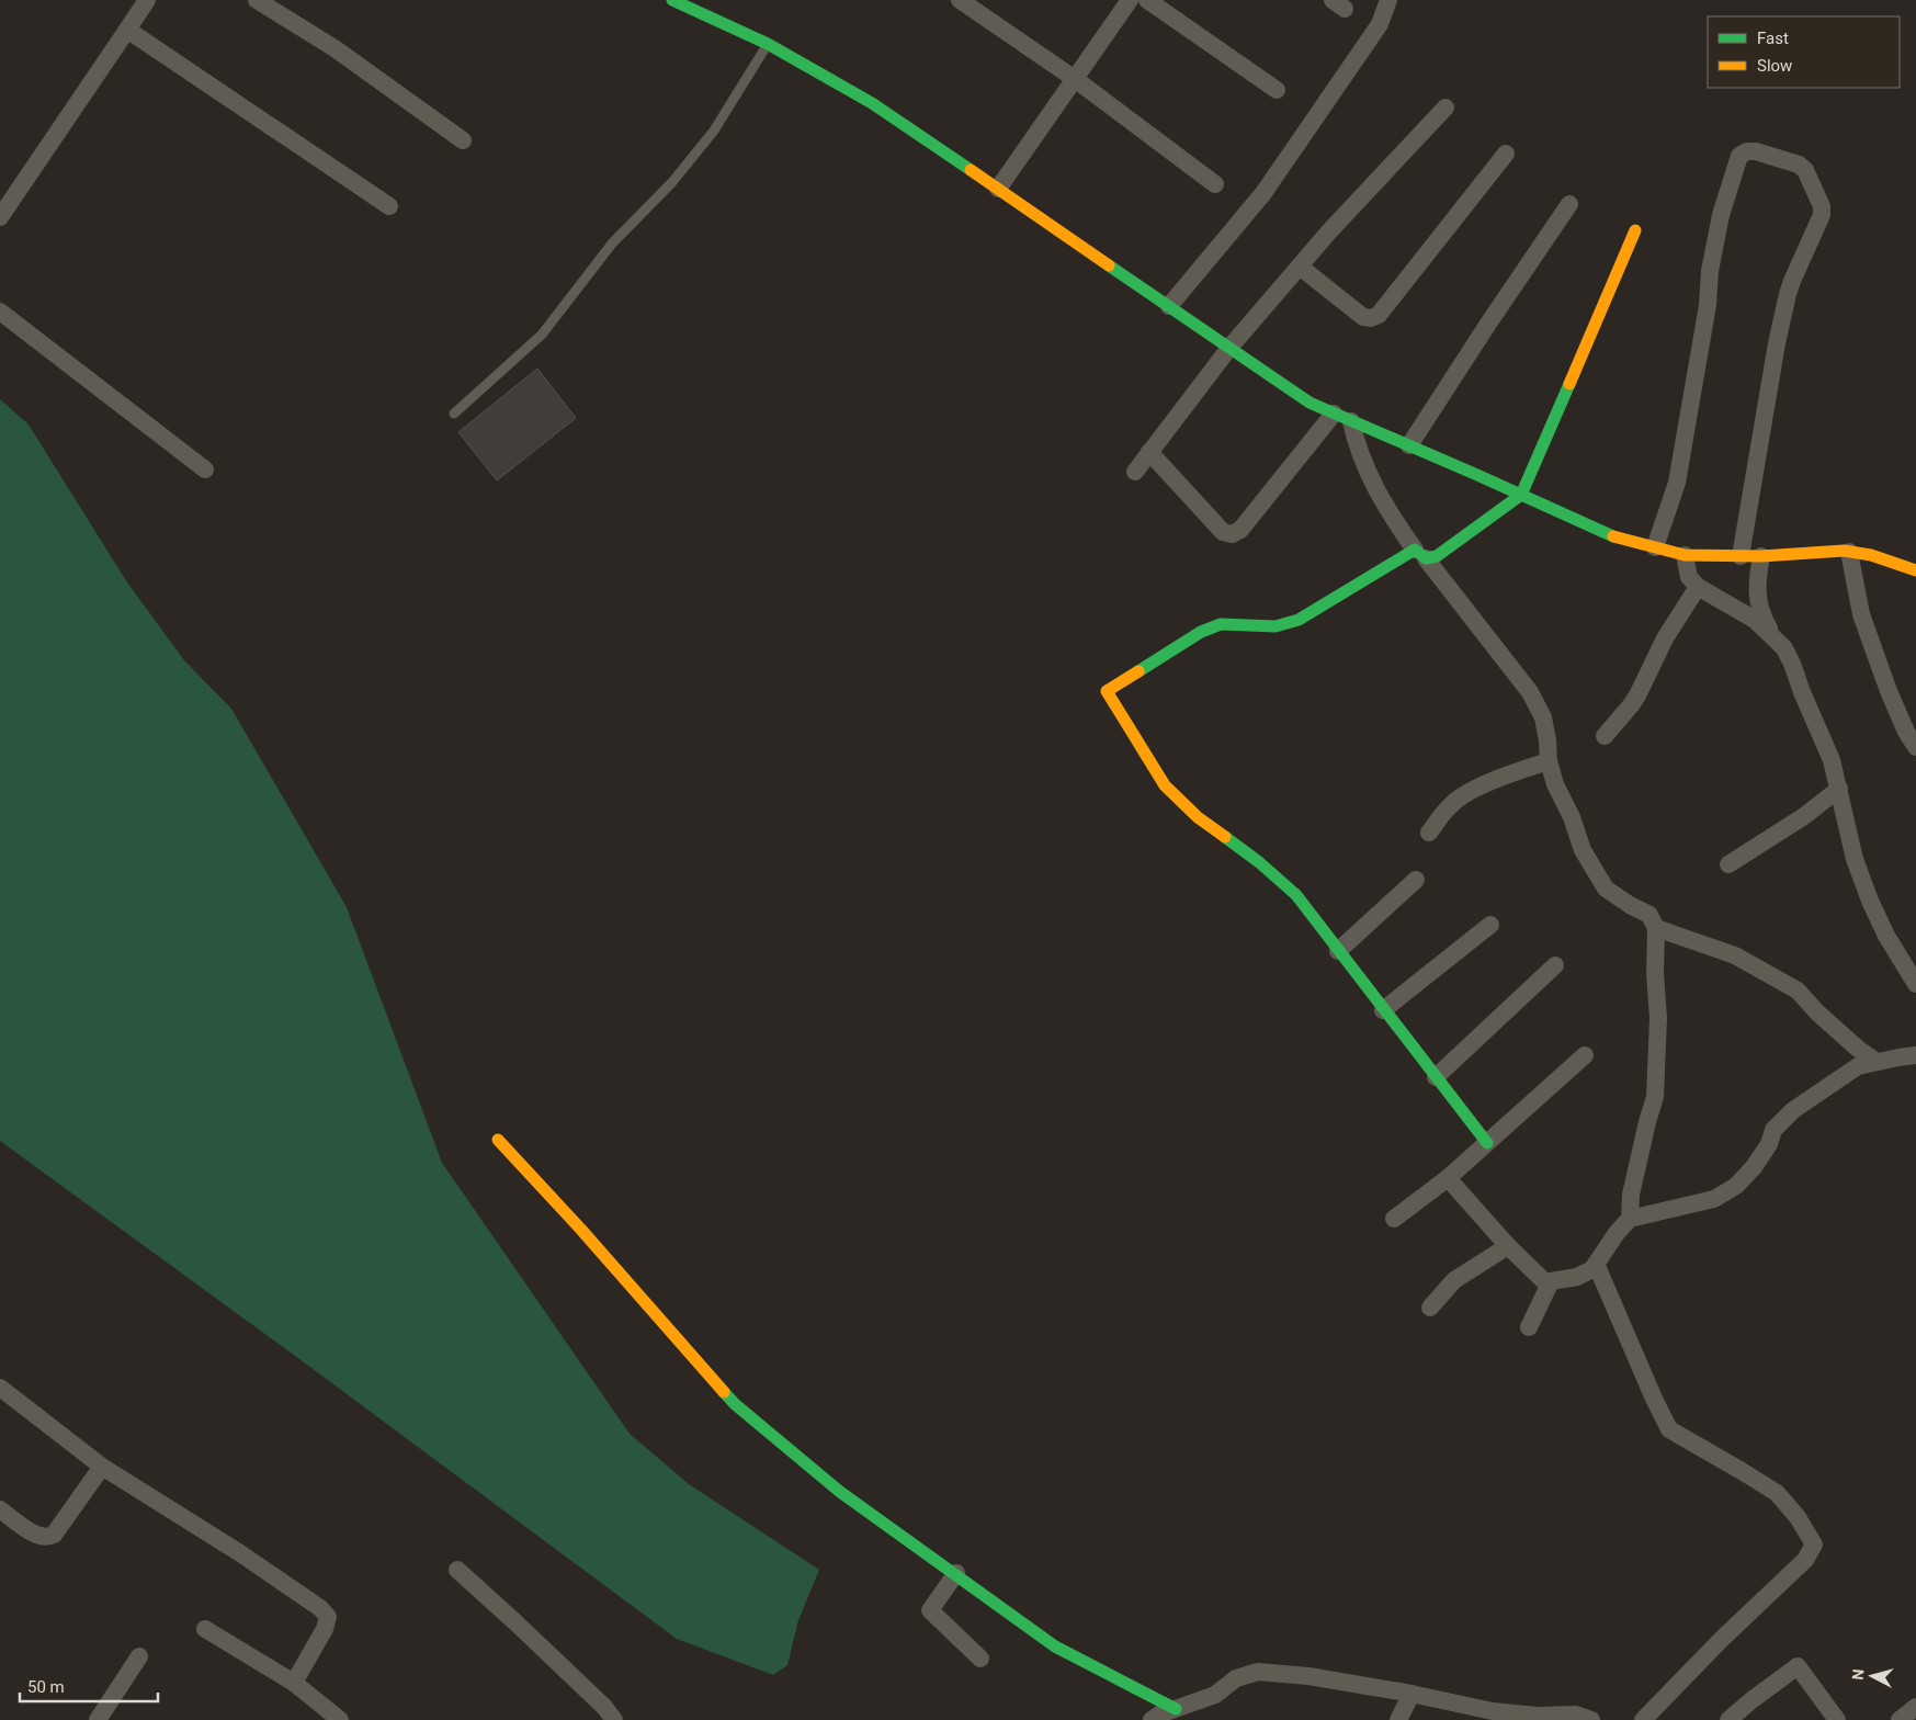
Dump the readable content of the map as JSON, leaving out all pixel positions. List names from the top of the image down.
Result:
{
  "legend": ["Fast", "Slow"],
  "scale_bar": "50 m",
  "north": "left"
}
